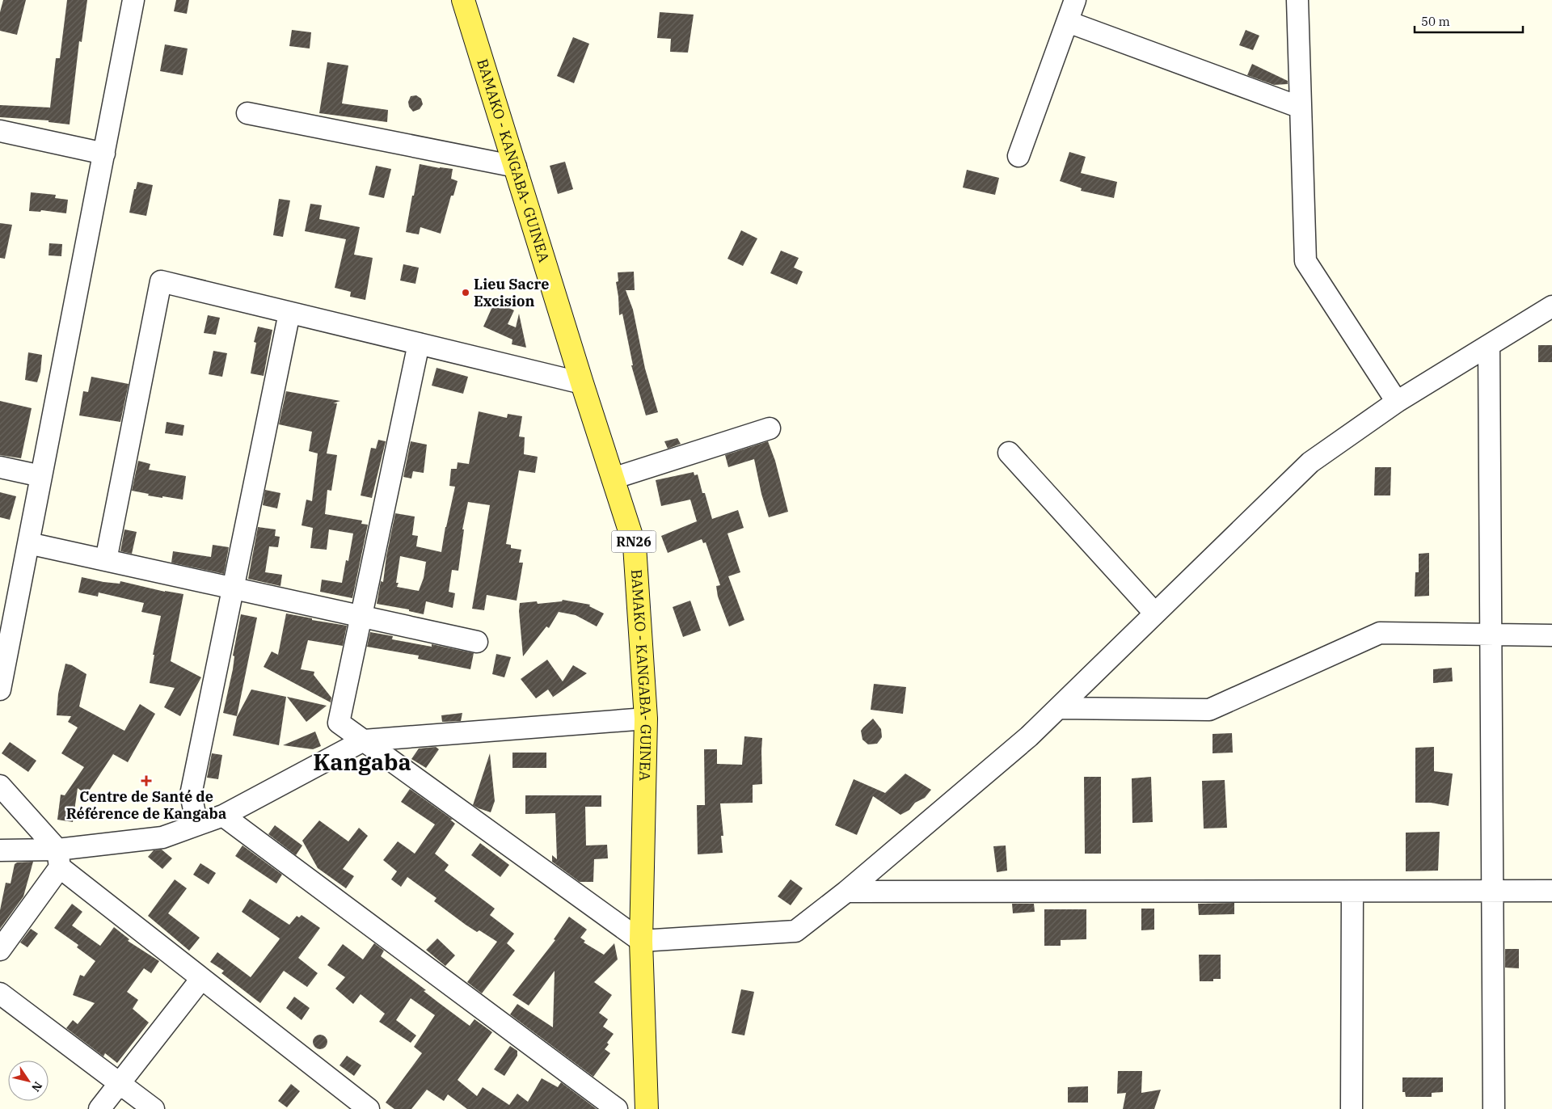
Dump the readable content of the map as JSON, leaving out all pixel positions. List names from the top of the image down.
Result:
{
  "streets": {
    "main road": ["BAMAKO - KANGABA- GUINEA", "RN26"]
  },
  "districts": ["Kangaba"],
  "places": {
    "other": ["Lieu Sacre Excision"],
    "health": ["Centre de Santé de Référence de Kangaba"]
  },
  "scale_bar": "50 m",
  "north": "bottom right"
}
